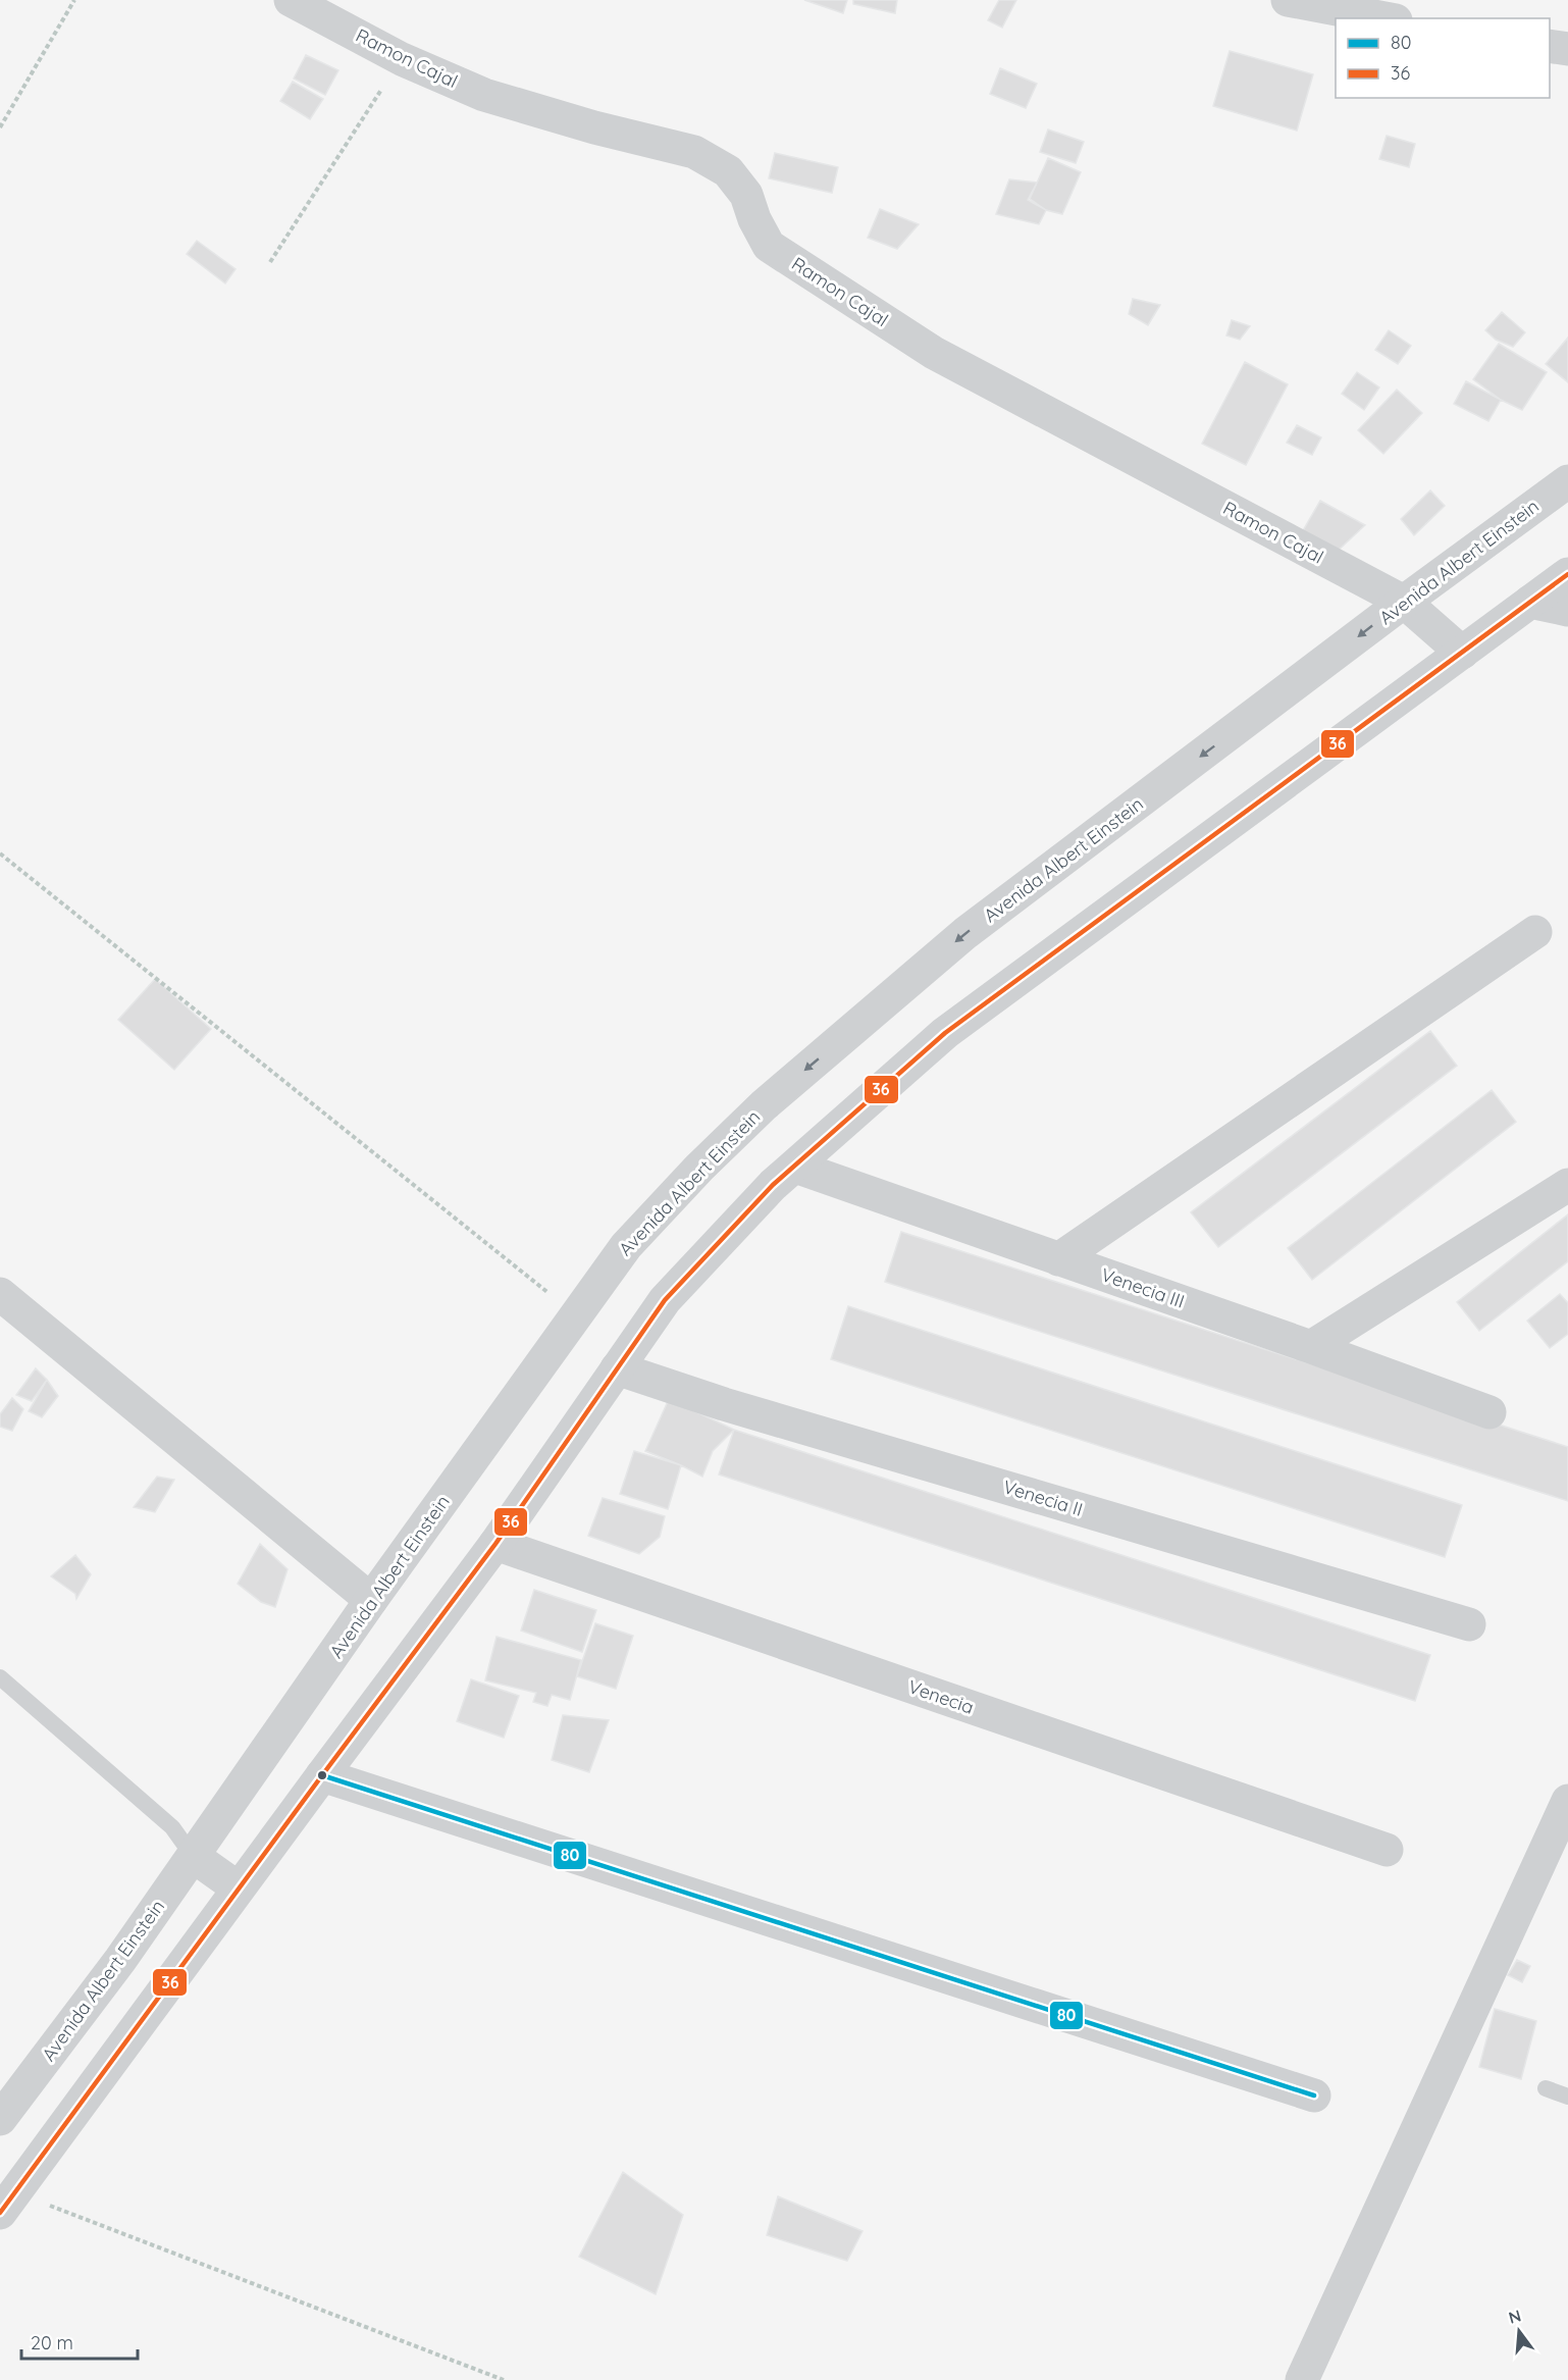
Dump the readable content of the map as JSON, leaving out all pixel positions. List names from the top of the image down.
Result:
{
  "streets": {
    "street": [
      "Ramon Cajal",
      "Avenida Albert Einstein",
      "Venecia III",
      "Venecia II",
      "Venecia"
    ]
  },
  "crossings": [
    ["Ramon Cajal", "Avenida Albert Einstein"]
  ],
  "lines": ["transit line 36", "transit line 80"],
  "legend": ["80", "36"],
  "scale_bar": "20 m",
  "north": "top"
}
